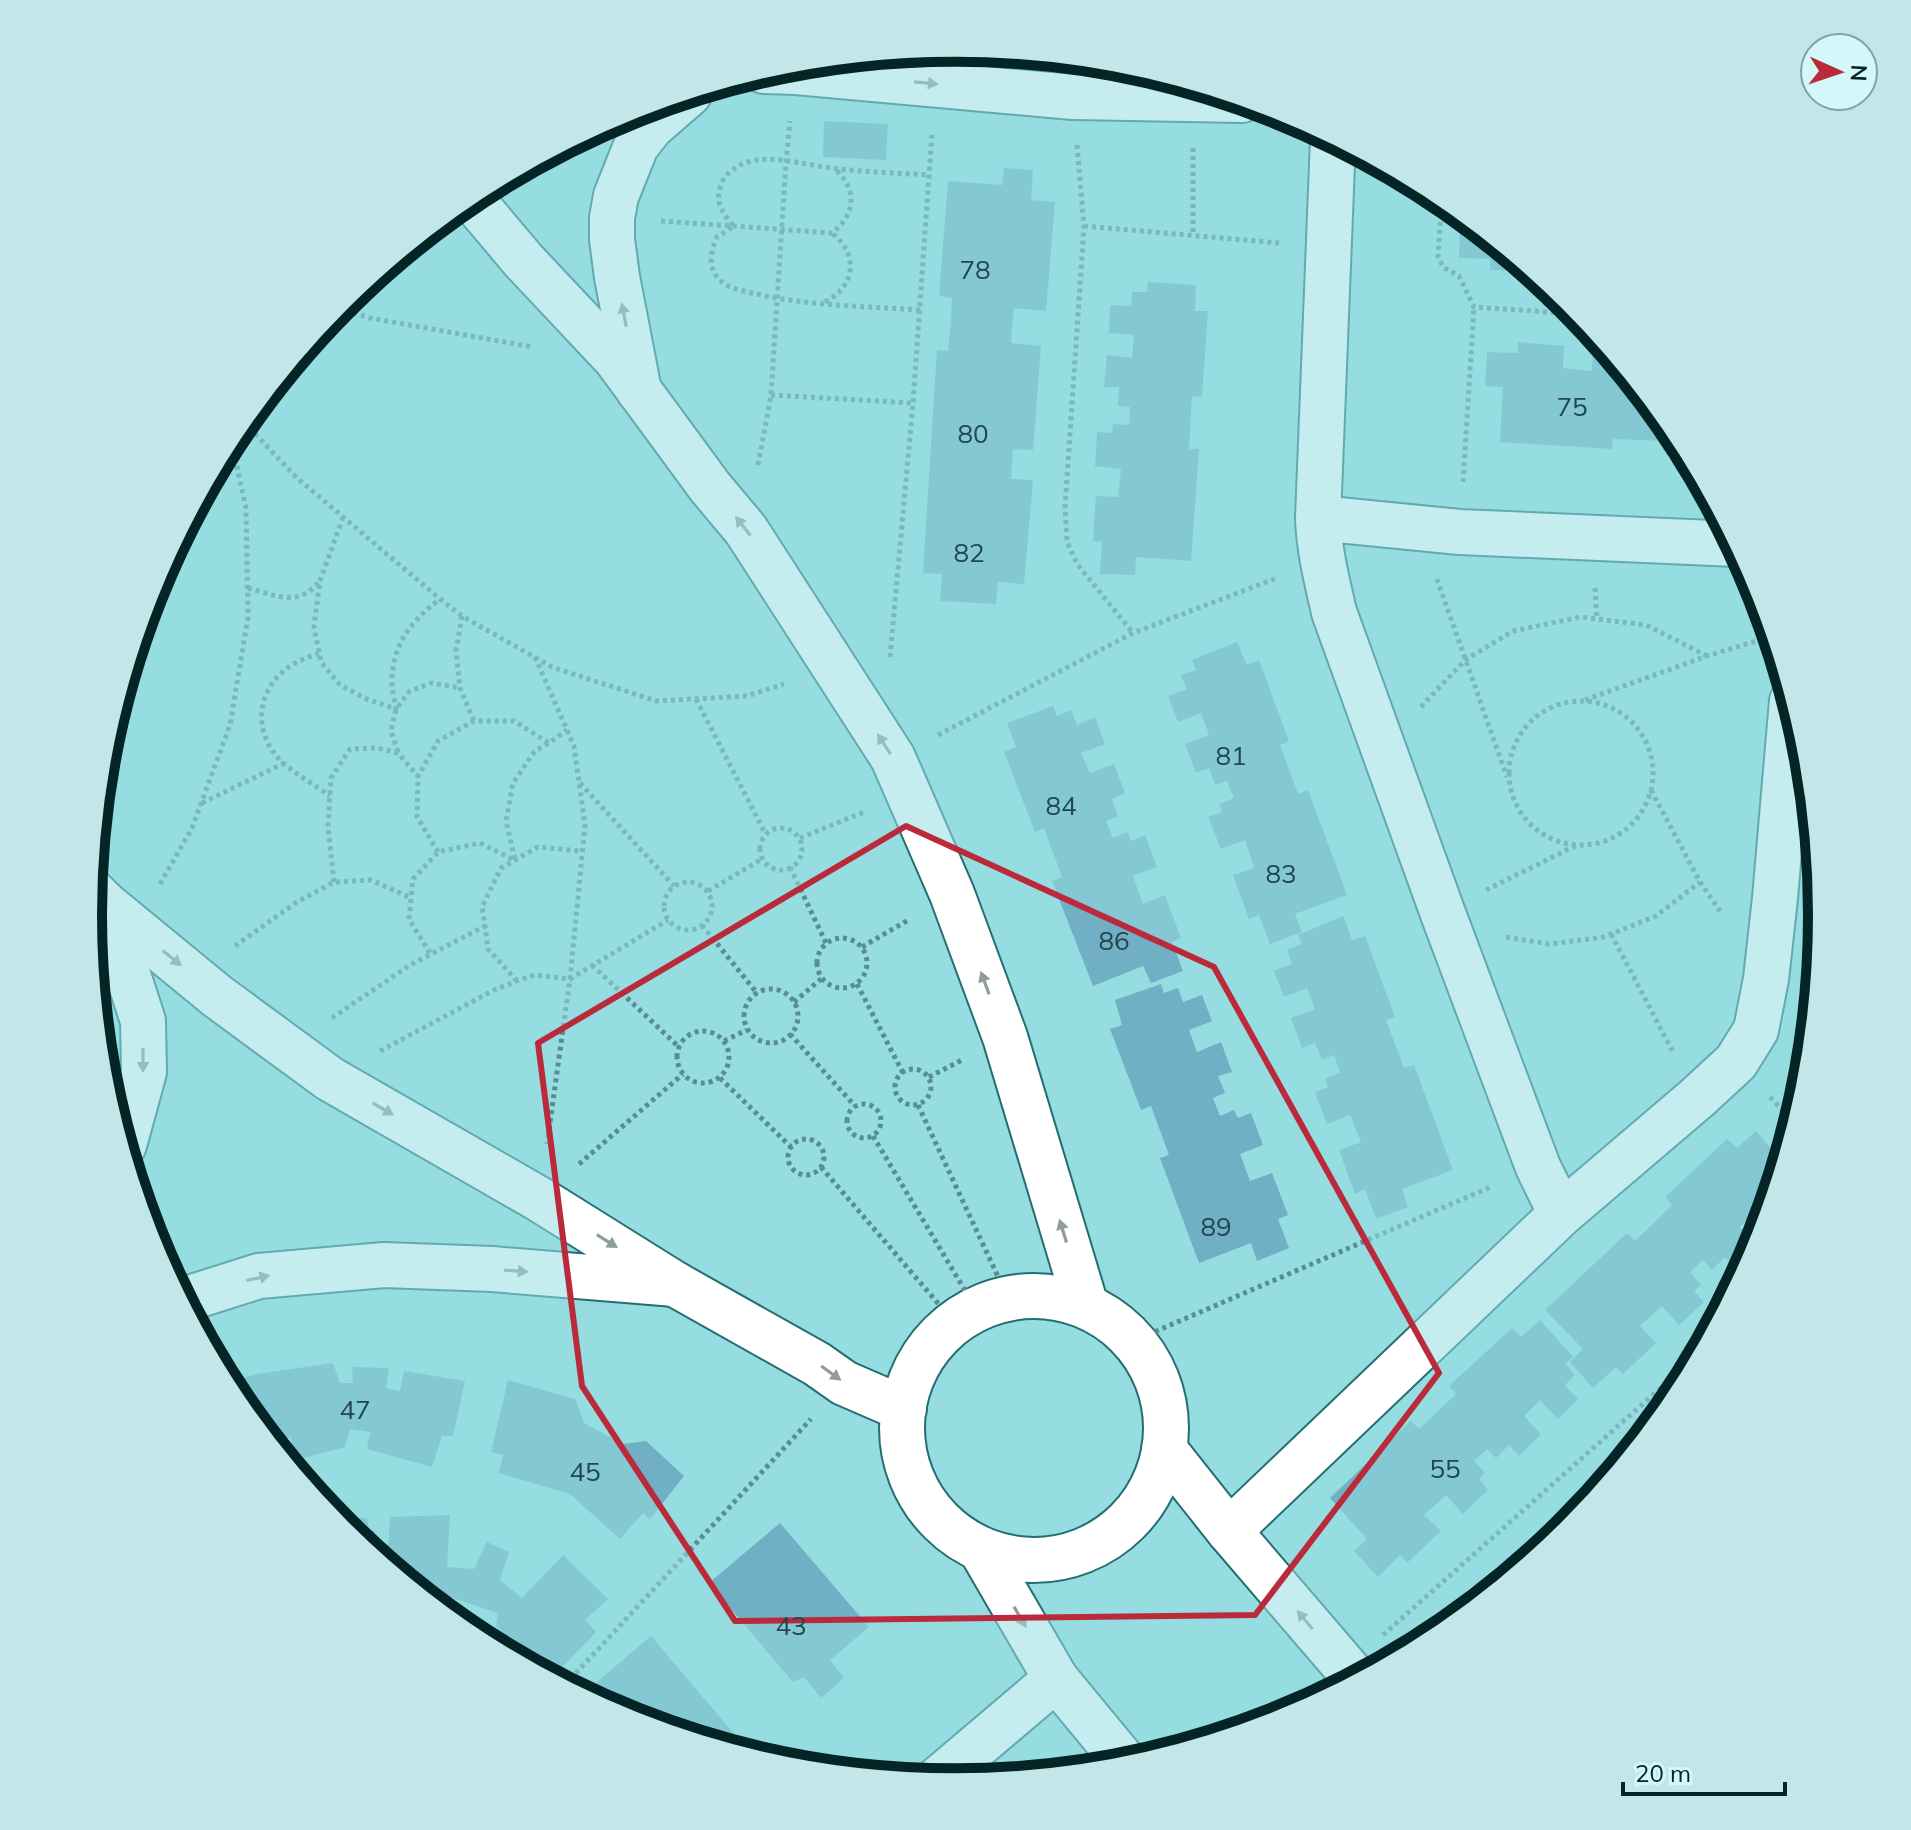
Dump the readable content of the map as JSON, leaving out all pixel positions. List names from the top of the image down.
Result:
{
  "house_numbers": [
    "78",
    "75",
    "80",
    "82",
    "81",
    "84",
    "83",
    "86",
    "89",
    "47",
    "55",
    "45",
    "43"
  ],
  "scale_bar": "20 m",
  "north": "right"
}
